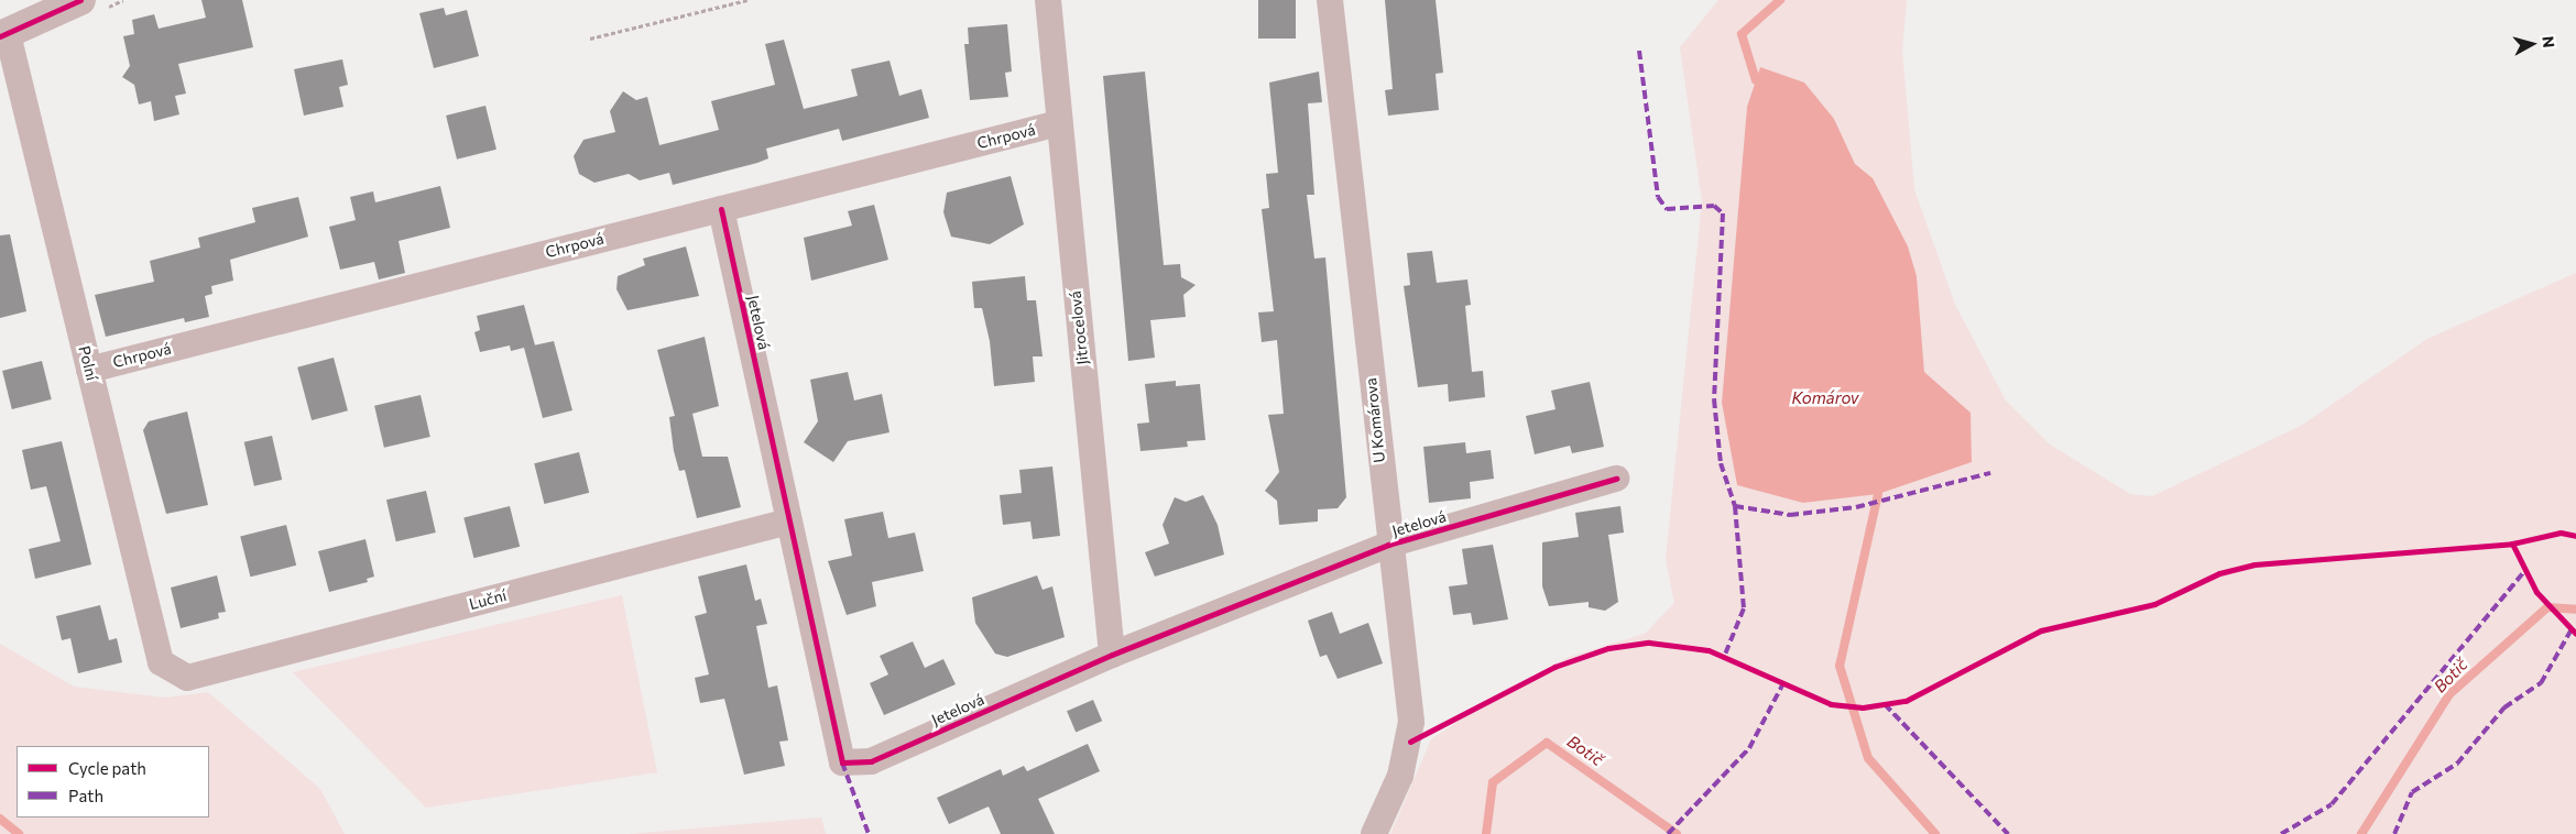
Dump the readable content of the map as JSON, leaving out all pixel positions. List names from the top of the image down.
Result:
{
  "streets": {
    "street": [
      "Chrpová",
      "Jetelová",
      "Jitrocelová",
      "Polní",
      "U Komárova",
      "Luční"
    ]
  },
  "crossings": [
    ["Chrpová", "Jetelová"],
    ["Chrpová", "Jitrocelová"],
    ["Chrpová", "Polní"],
    ["Jetelová", "Jitrocelová"],
    ["Jetelová", "U Komárova"],
    ["Jetelová", "Luční"],
    ["Polní", "Luční"]
  ],
  "water": ["Komárov", "Botič"],
  "legend": ["Cycle path", "Path"],
  "north": "right"
}
